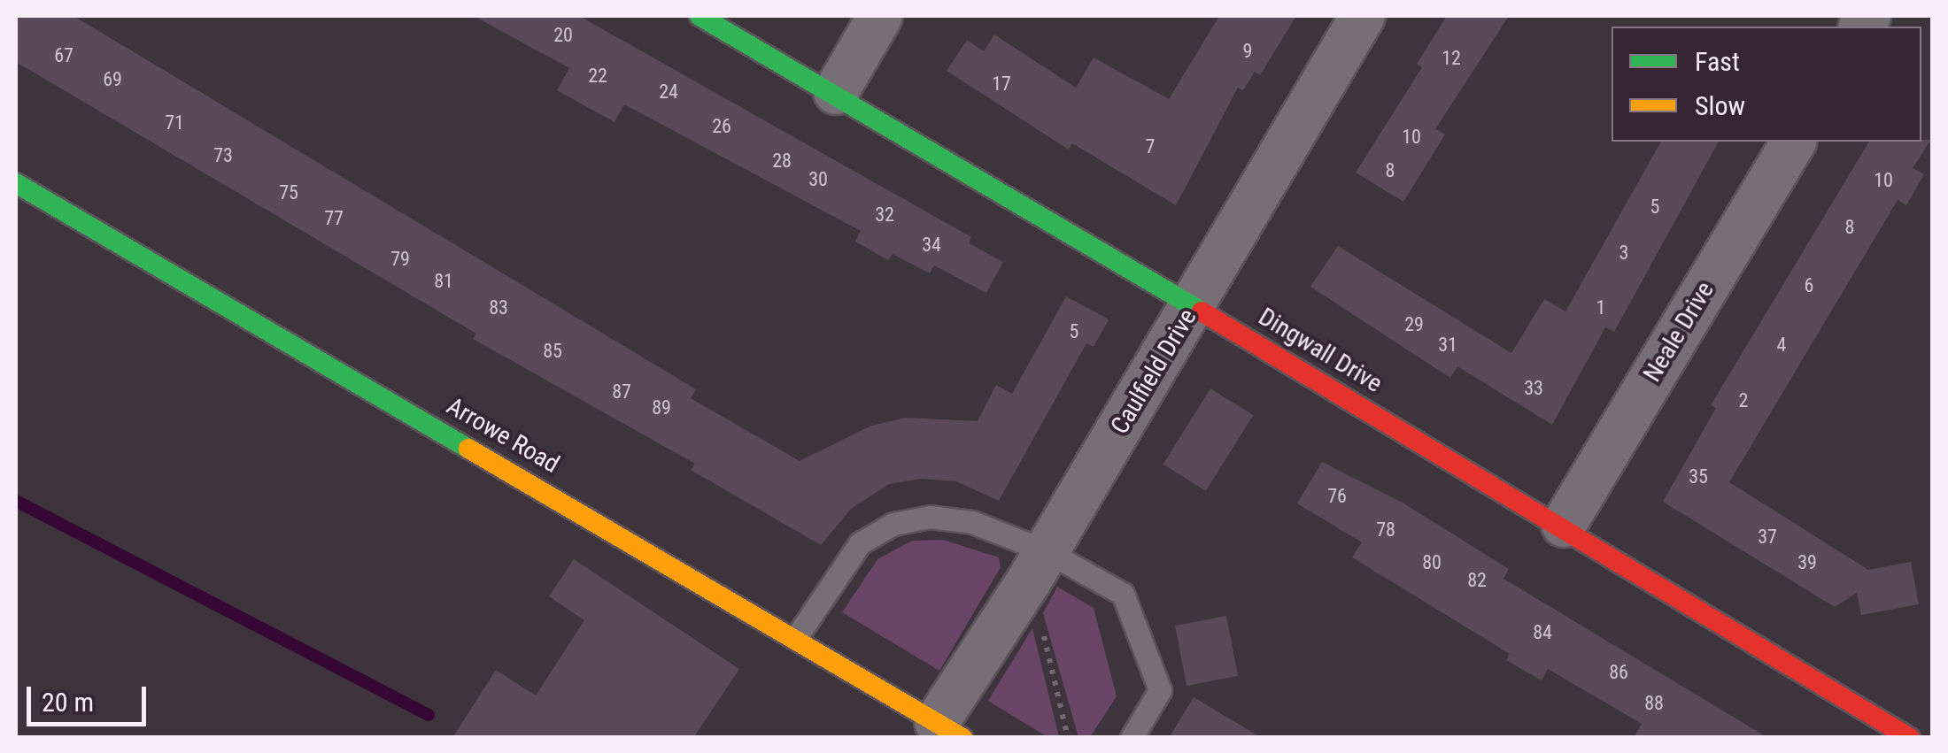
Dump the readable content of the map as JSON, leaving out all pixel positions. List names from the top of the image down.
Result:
{
  "streets": {
    "street": [
      "Neale Drive",
      "Dingwall Drive",
      "Caulfield Drive",
      "Arrowe Road"
    ]
  },
  "crossings": [
    ["Neale Drive", "Dingwall Drive"],
    ["Dingwall Drive", "Caulfield Drive"],
    ["Caulfield Drive", "Arrowe Road"]
  ],
  "house_numbers": [
    "20",
    "9",
    "67",
    "12",
    "22",
    "69",
    "17",
    "24",
    "71",
    "26",
    "10",
    "7",
    "73",
    "28",
    "8",
    "30",
    "10",
    "75",
    "5",
    "32",
    "77",
    "8",
    "34",
    "3",
    "79",
    "81",
    "6",
    "83",
    "1",
    "29",
    "5",
    "31",
    "4",
    "85",
    "33",
    "87",
    "2",
    "89",
    "35",
    "76",
    "78",
    "37",
    "80",
    "39",
    "82",
    "84",
    "86",
    "88"
  ],
  "legend": ["Fast", "Slow"],
  "scale_bar": "20 m"
}
